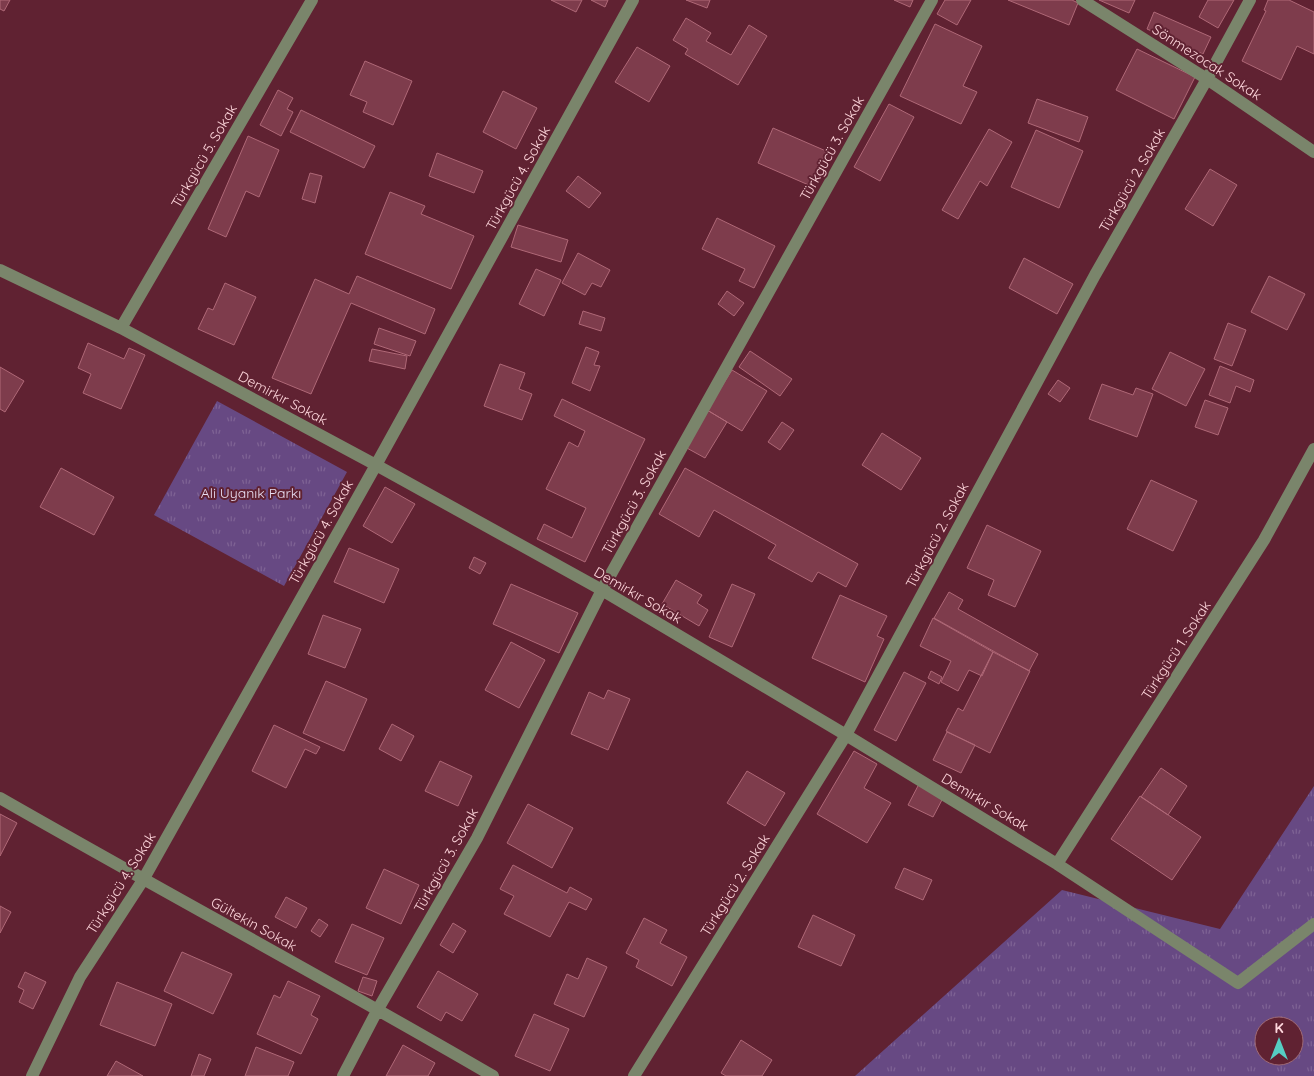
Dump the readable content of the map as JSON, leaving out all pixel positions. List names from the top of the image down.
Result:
{
  "streets": {
    "street": [
      "Sönmezocak Sokak",
      "Türkgücü 3. Sokak",
      "Türkgücü 5. Sokak",
      "Türkgücü 4. Sokak",
      "Türkgücü 2. Sokak",
      "Demirkır Sokak",
      "Türkgücü 1. Sokak",
      "Gültekin Sokak"
    ]
  },
  "crossings": [
    ["Sönmezocak Sokak", "Türkgücü 2. Sokak"],
    ["Türkgücü 3. Sokak", "Demirkır Sokak"],
    ["Türkgücü 3. Sokak", "Gültekin Sokak"],
    ["Türkgücü 5. Sokak", "Demirkır Sokak"],
    ["Türkgücü 4. Sokak", "Demirkır Sokak"],
    ["Türkgücü 4. Sokak", "Gültekin Sokak"],
    ["Türkgücü 2. Sokak", "Demirkır Sokak"],
    ["Demirkır Sokak", "Türkgücü 1. Sokak"]
  ],
  "parks": ["Ali Uyanık Parkı"],
  "north": "top"
}
